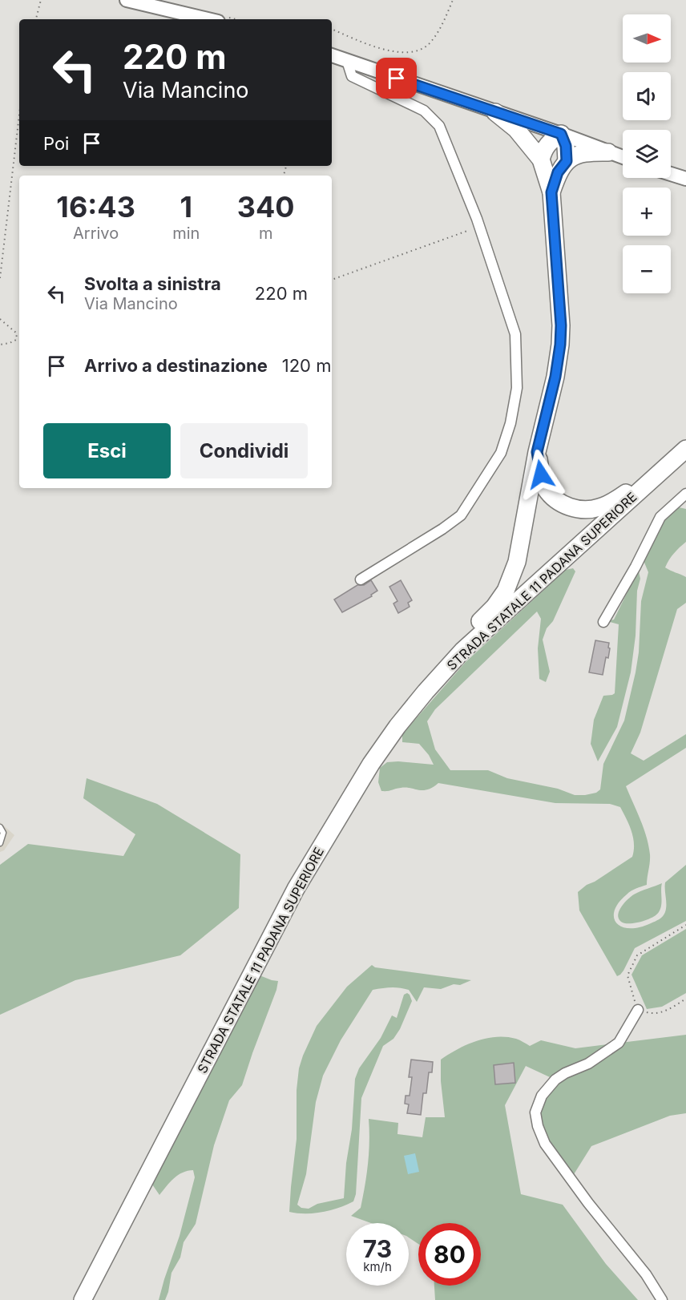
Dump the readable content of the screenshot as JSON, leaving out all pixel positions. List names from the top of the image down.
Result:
{
  "streets": {
    "highway": ["STRADA STATALE 11 PADANA SUPERIORE"]
  },
  "north": "right",
  "page": {
    "map_buttons": ["+", "−"],
    "turn": ["220 m", "Via Mancino"],
    "then": "Poi",
    "eta": [
      "16:43",
      "Arrivo",
      "1",
      "min",
      "340",
      "m"
    ],
    "list": [
      {
        "name": "Svolta a sinistra",
        "note": "Via Mancino",
        "value": "220 m"
      },
      {
        "name": "Arrivo a destinazione",
        "value": "120 m"
      }
    ],
    "buttons": ["Esci", "Condividi"],
    "speed": "73 km/h",
    "limit": "80"
  }
}
